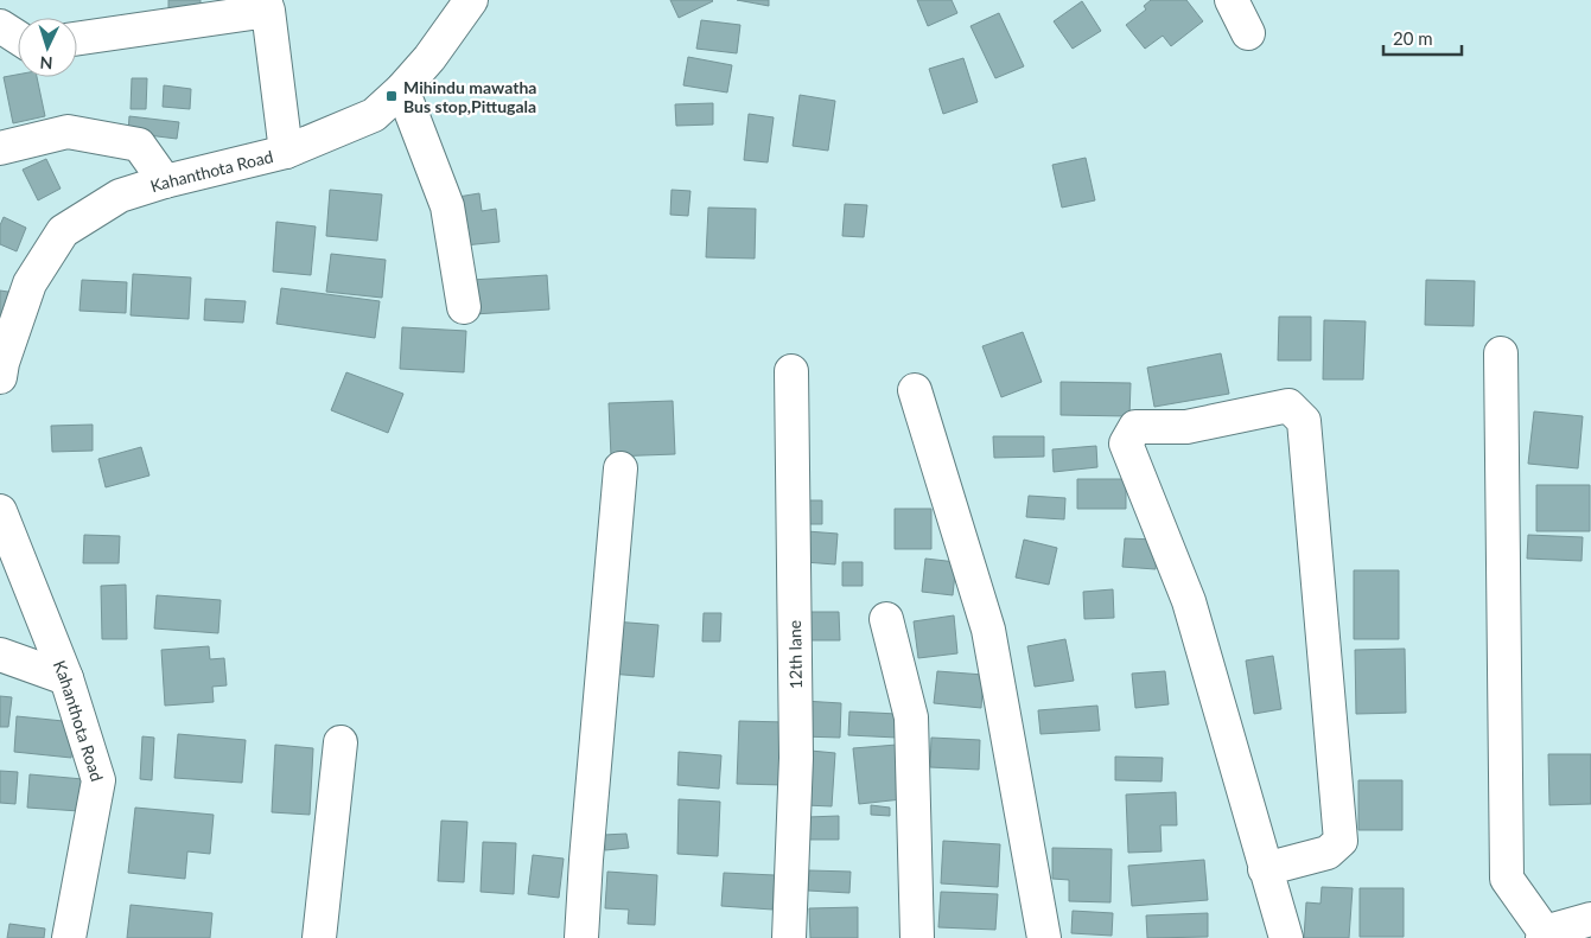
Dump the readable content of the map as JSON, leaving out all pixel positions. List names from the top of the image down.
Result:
{
  "streets": {
    "street": ["Kahanthota Road", "12th lane"]
  },
  "places": {
    "transit": ["Mihindu mawatha Bus stop,Pittugala"]
  },
  "scale_bar": "20 m",
  "north": "bottom"
}
